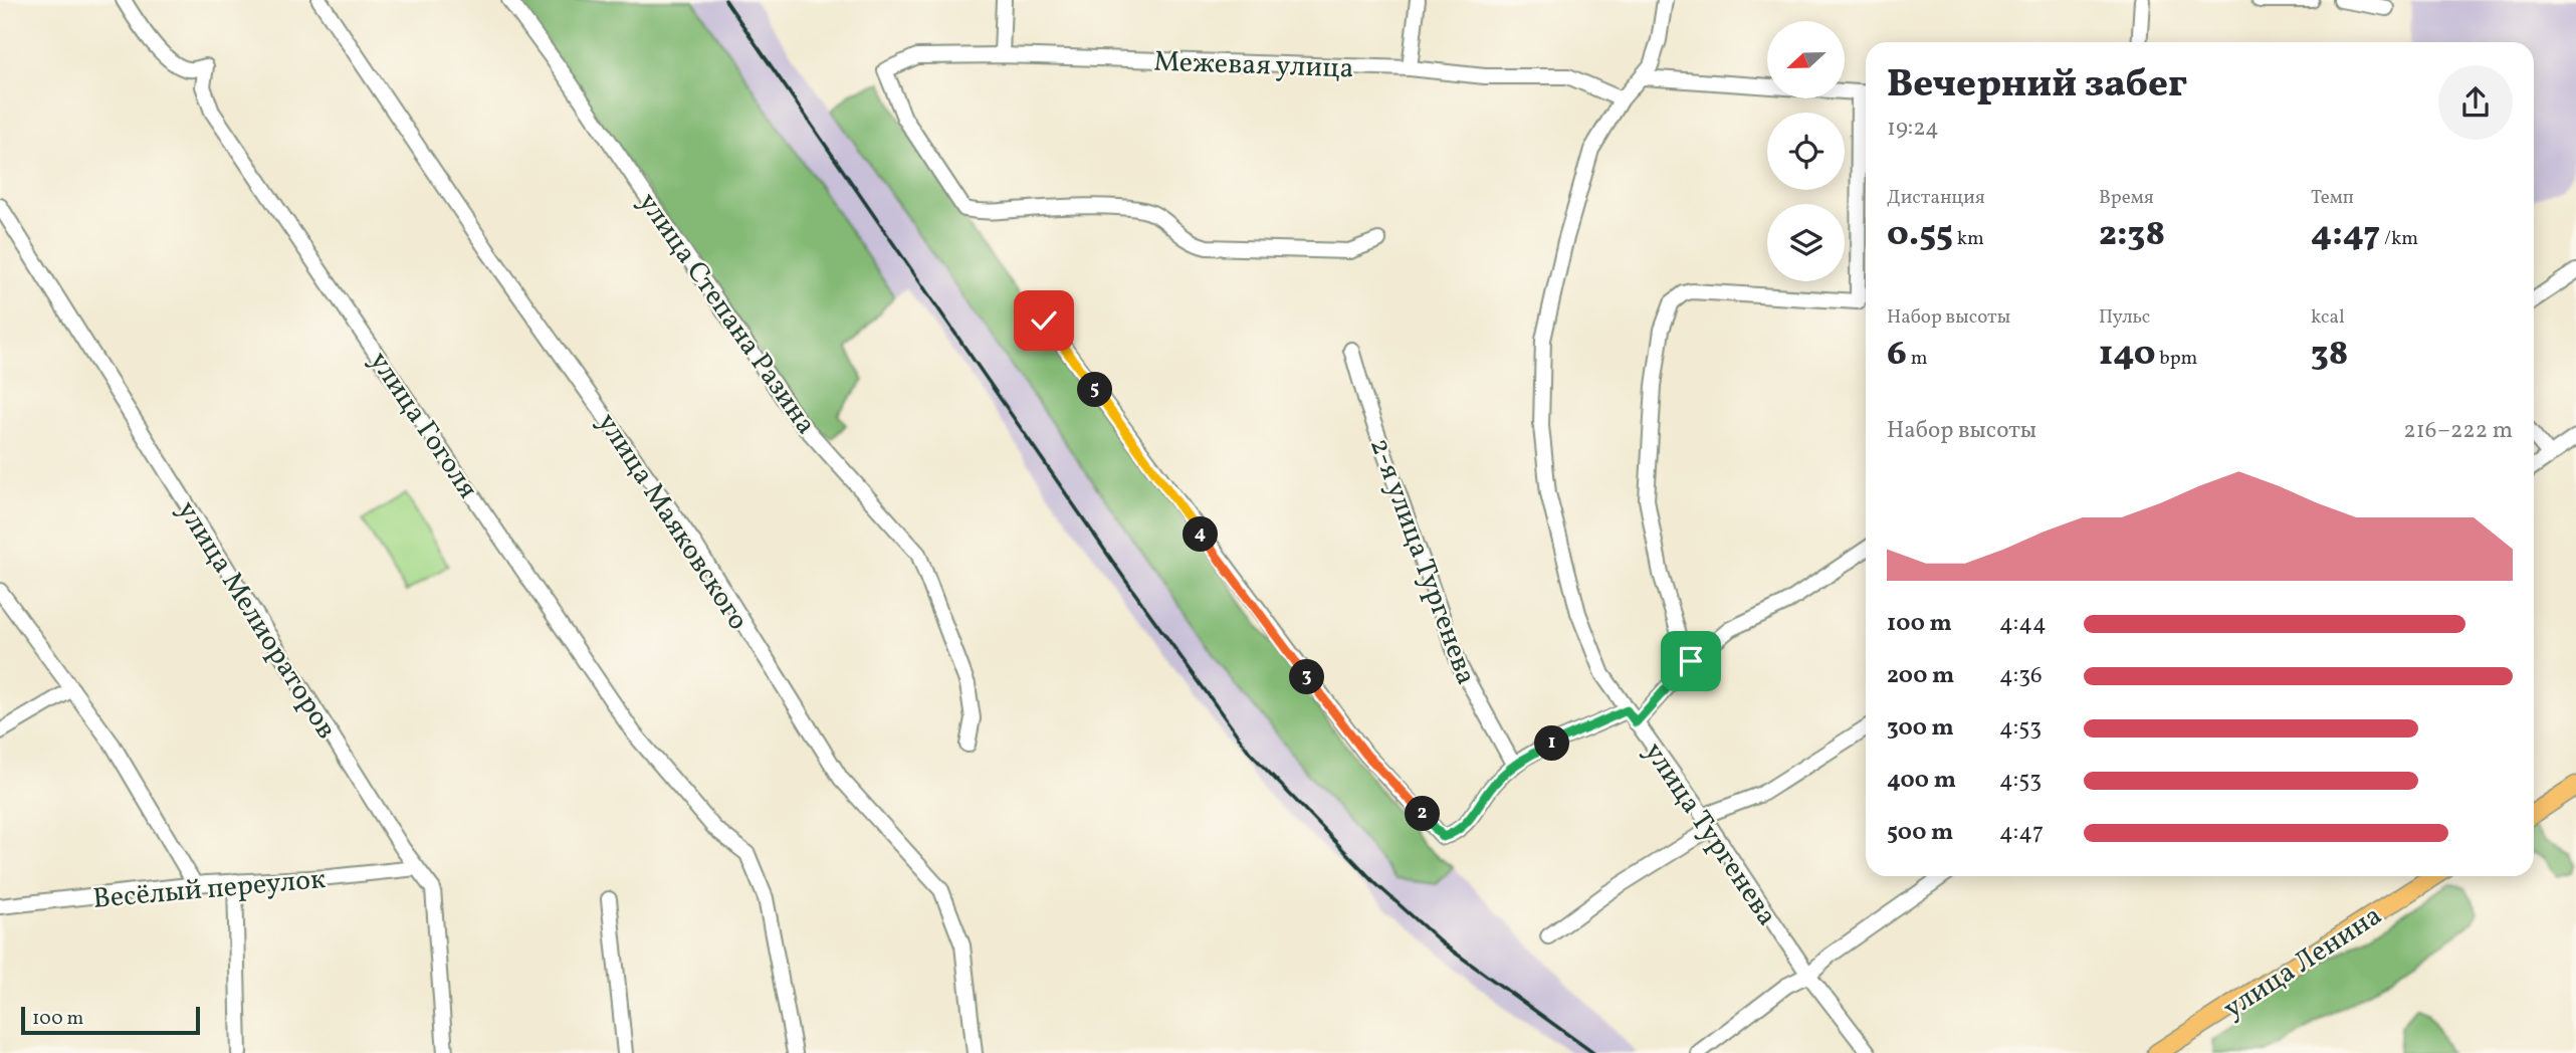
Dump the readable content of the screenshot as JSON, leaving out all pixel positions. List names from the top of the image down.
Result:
{
  "streets": {
    "main road": ["улица Ленина"],
    "street": [
      "Межевая улица",
      "улица Степана Разина",
      "улица Гоголя",
      "улица Маяковского",
      "2-я улица Тургенева",
      "улица Мелиораторов",
      "улица Тургенева",
      "Весёлый переулок"
    ]
  },
  "crossings": [
    ["Межевая улица", "улица Тургенева"],
    ["улица Мелиораторов", "Весёлый переулок"]
  ],
  "scale_bar": "100 m",
  "north": "left",
  "page": {
    "heading": ["Вечерний забег", "19:24"],
    "stats": [
      ["Дистанция", "0.55 km"],
      ["Время", "2:38"],
      ["Темп", "4:47 /km"],
      ["Набор высоты", "6 m"],
      ["Пульс", "140 bpm"],
      ["kcal", "38"]
    ],
    "pins": [
      "5",
      "4",
      "3",
      "1",
      "2"
    ],
    "chart": ["Набор высоты", "216–222 m"],
    "list": [
      {
        "name": "100 m",
        "note": "4:44"
      },
      {
        "name": "200 m",
        "note": "4:36"
      },
      {
        "name": "300 m",
        "note": "4:53"
      },
      {
        "name": "400 m",
        "note": "4:53"
      },
      {
        "name": "500 m",
        "note": "4:47"
      }
    ],
    "scale": "100 m"
  }
}
